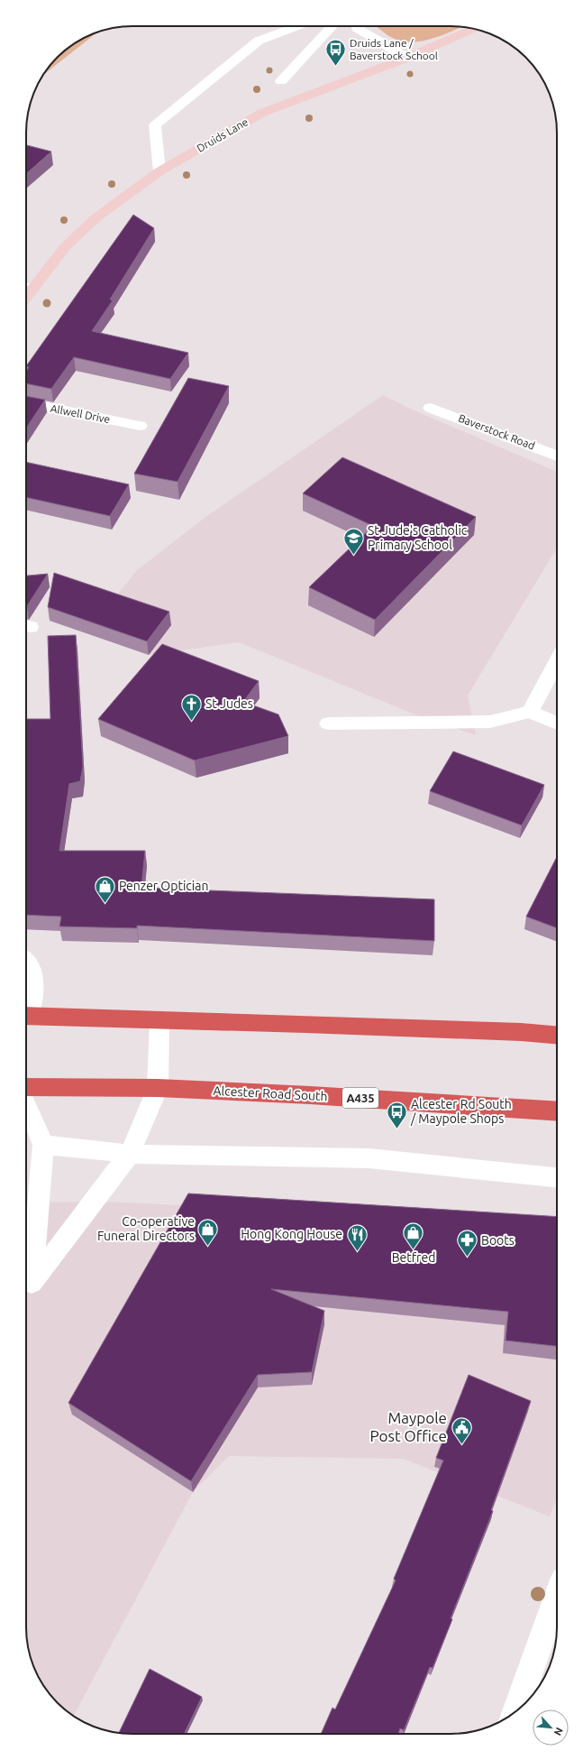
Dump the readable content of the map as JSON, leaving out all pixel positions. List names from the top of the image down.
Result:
{
  "streets": {
    "highway": ["Alcester Road South", "A435"],
    "street": ["Druids Lane", "Allwell Drive", "Baverstock Road"]
  },
  "places": {
    "bus stop": ["Druids Lane / Baverstock School", "Alcester Rd South / Maypole Shops"],
    "school or university": ["St Jude's Catholic Primary School"],
    "church": ["St Judes"],
    "shop": ["Penzer Optician", "Co-operative Funeral Directors", "Betfred"],
    "restaurant": ["Hong Kong House"],
    "pharmacy": ["Boots"],
    "public building": ["Maypole Post Office"]
  },
  "north": "bottom right"
}
